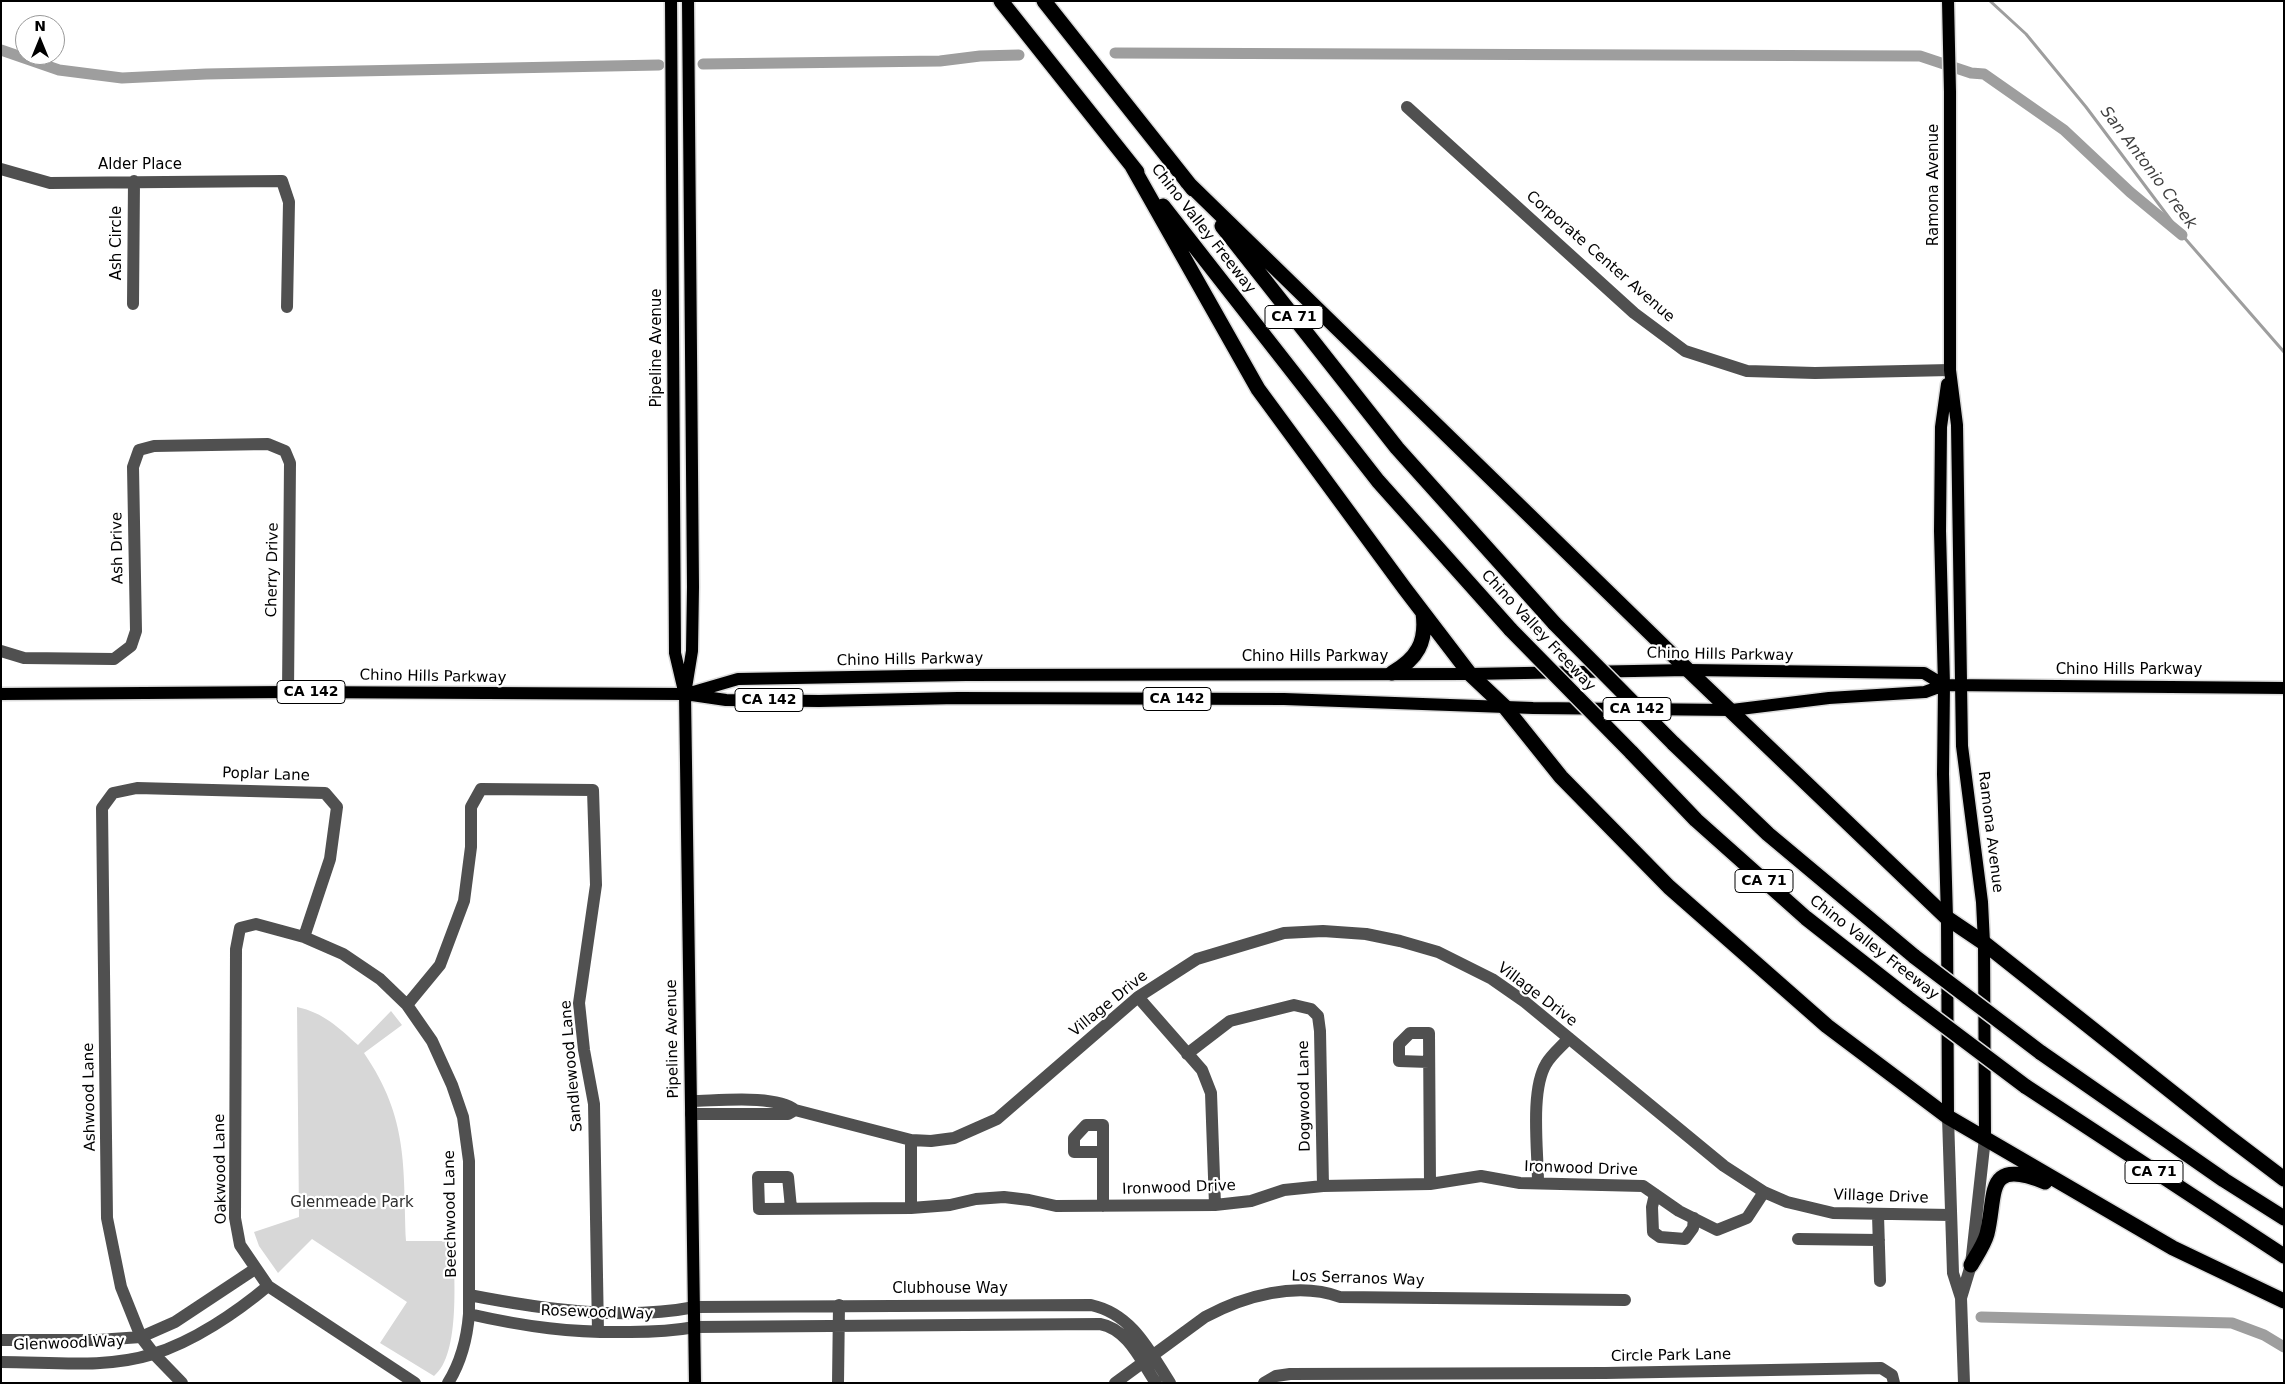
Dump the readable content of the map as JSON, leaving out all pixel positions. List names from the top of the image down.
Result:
{
  "streets": {
    "highway": ["Chino Valley Freeway", "CA 71"],
    "main road": [
      "Ramona Avenue",
      "Pipeline Avenue",
      "Chino Hills Parkway",
      "CA 142"
    ],
    "street": [
      "Alder Place",
      "Ash Circle",
      "Corporate Center Avenue",
      "Ash Drive",
      "Cherry Drive",
      "Poplar Lane",
      "Village Drive",
      "Sandlewood Lane",
      "Dogwood Lane",
      "Ashwood Lane",
      "Oakwood Lane",
      "Ironwood Drive",
      "Beechwood Lane",
      "Los Serranos Way",
      "Clubhouse Way",
      "Rosewood Way",
      "Glenwood Way",
      "Circle Park Lane"
    ]
  },
  "crossings": [
    ["Alder Place", "Ash Circle"],
    ["Ramona Avenue", "Corporate Center Avenue"],
    ["Ramona Avenue", "Chino Hills Parkway"],
    ["Ramona Avenue", "Village Drive"],
    ["Pipeline Avenue", "Chino Hills Parkway"],
    ["Pipeline Avenue", "Village Drive"],
    ["Pipeline Avenue", "Clubhouse Way"],
    ["Pipeline Avenue", "Rosewood Way"],
    ["Ash Drive", "Cherry Drive"],
    ["Cherry Drive", "Chino Hills Parkway"],
    ["Poplar Lane", "Ashwood Lane"],
    ["Poplar Lane", "Beechwood Lane"],
    ["Village Drive", "Ironwood Drive"],
    ["Sandlewood Lane", "Beechwood Lane"],
    ["Sandlewood Lane", "Rosewood Way"],
    ["Dogwood Lane", "Ironwood Drive"],
    ["Ashwood Lane", "Glenwood Way"],
    ["Oakwood Lane", "Beechwood Lane"],
    ["Oakwood Lane", "Glenwood Way"],
    ["Beechwood Lane", "Rosewood Way"],
    ["Los Serranos Way", "Clubhouse Way"],
    ["Clubhouse Way", "Rosewood Way"]
  ],
  "water": ["San Antonio Creek"],
  "parks": ["Glenmeade Park"],
  "north": "top"
}
